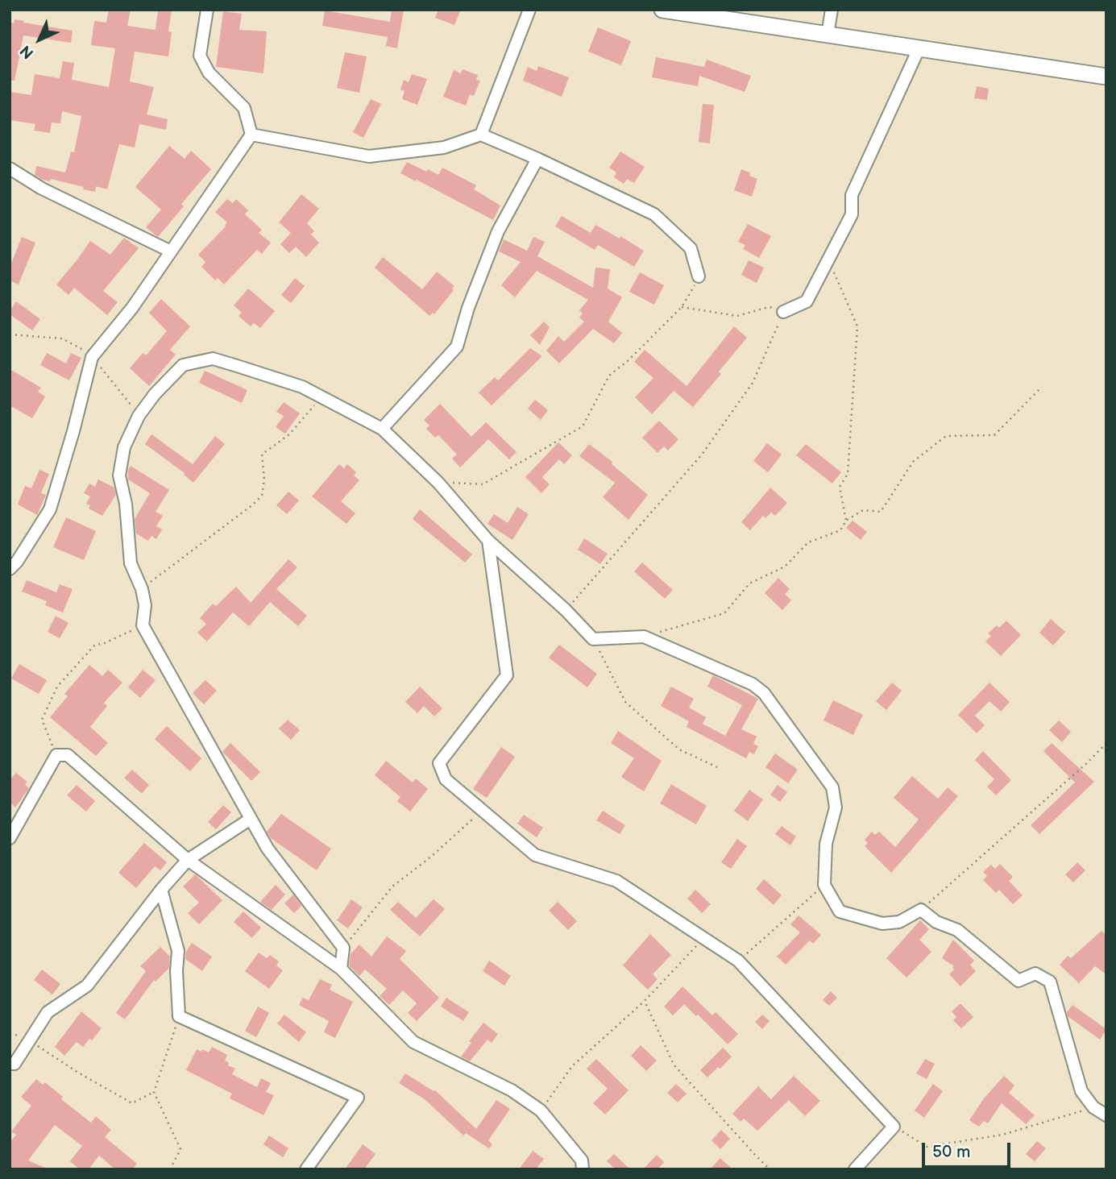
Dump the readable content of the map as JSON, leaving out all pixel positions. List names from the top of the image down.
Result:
{
  "scale_bar": "50 m",
  "north": "bottom left"
}
